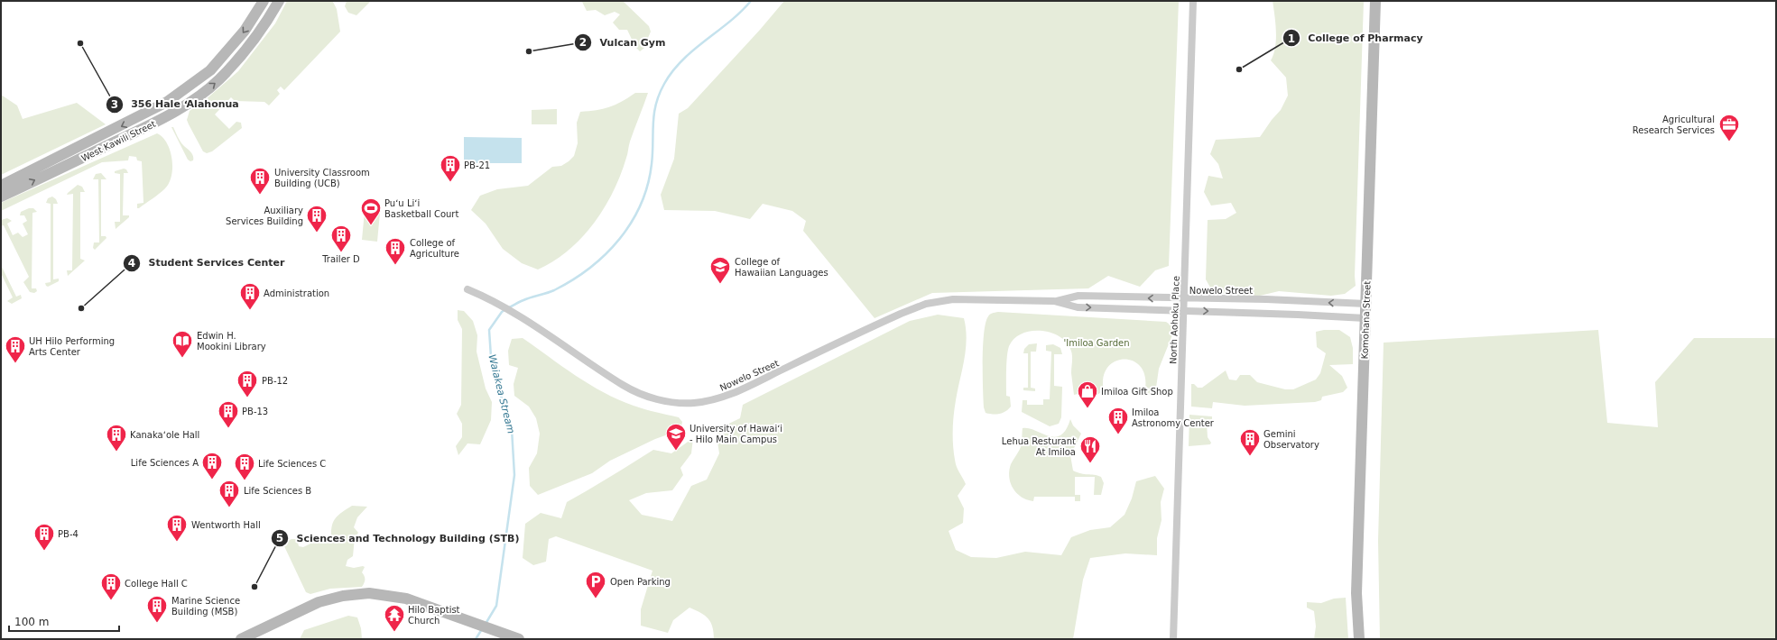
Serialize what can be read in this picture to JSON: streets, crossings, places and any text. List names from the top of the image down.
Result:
{
  "streets": {
    "street": [
      "West Kawili Street",
      "Nowelo Street",
      "North Aohoku Place",
      "Komohana Street"
    ]
  },
  "crossings": [
    ["Nowelo Street", "North Aohoku Place"],
    ["Nowelo Street", "Komohana Street"]
  ],
  "water": ["Waiakea Stream"],
  "parks": ["'Imiloa Garden"],
  "places": {
    "other": [
      "356 Hale ʻAlahonua",
      "Vulcan Gym",
      "College of Pharmacy",
      "Student Services Center",
      "Sciences and Technology Building (STB)"
    ],
    "office": ["Agricultural Research Services"],
    "building": [
      "PB-21",
      "University Classroom Building (UCB)",
      "Auxiliary Services Building",
      "Trailer D",
      "College of Agriculture",
      "Administration",
      "UH Hilo Performing Arts Center",
      "PB-12",
      "PB-13",
      "Imiloa Astronomy Center",
      "Kanakaʻole Hall",
      "Gemini Observatory",
      "Life Sciences A",
      "Life Sciences C",
      "Life Sciences B",
      "Wentworth Hall",
      "PB-4",
      "College Hall C",
      "Marine Science Building (MSB)"
    ],
    "sports": ["Puʻu Liʻi Basketball Court"],
    "school or university": ["College of Hawaiian Languages", "University of Hawaiʻi - Hilo Main Campus"],
    "library": ["Edwin H. Mookini Library"],
    "shop": ["Imiloa Gift Shop"],
    "restaurant": ["Lehua Resturant At Imiloa"],
    "parking": ["Open Parking"],
    "temple": ["Hilo Baptist Church"]
  },
  "scale_bar": "100 m"
}
